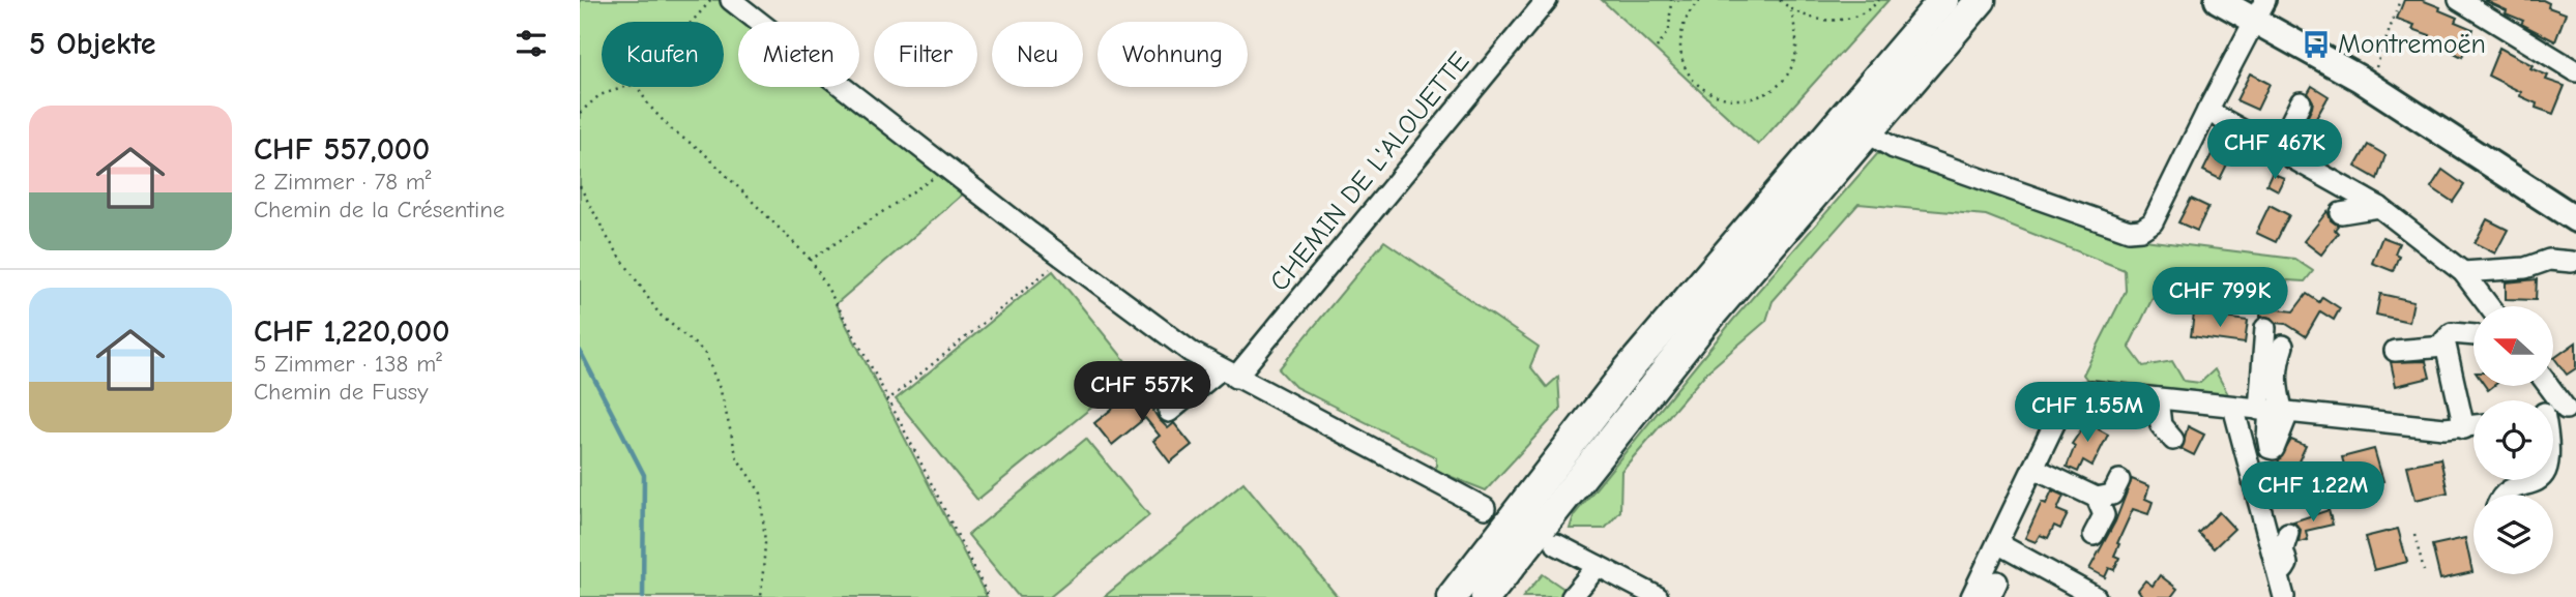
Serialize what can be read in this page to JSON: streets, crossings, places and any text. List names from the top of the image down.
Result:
{
  "streets": {
    "street": ["CHEMIN DE L'ALOUETTE"]
  },
  "places": {
    "bus stop": ["Montremoën"]
  },
  "north": "left",
  "page": {
    "heading": "5 Objekte",
    "chip": [
      "Kaufen",
      "Mieten",
      "Filter",
      "Neu",
      "Wohnung"
    ],
    "list": [
      {
        "name": "CHF 557,000",
        "note": "2 Zimmer · 78 m² · Chemin de la Crésentine"
      },
      {
        "name": "CHF 1,220,000",
        "note": "5 Zimmer · 138 m² · Chemin de Fussy"
      }
    ],
    "price": [
      "CHF 467K",
      "CHF 799K",
      "CHF 557K",
      "CHF 1.55M",
      "CHF 1.22M"
    ]
  }
}
